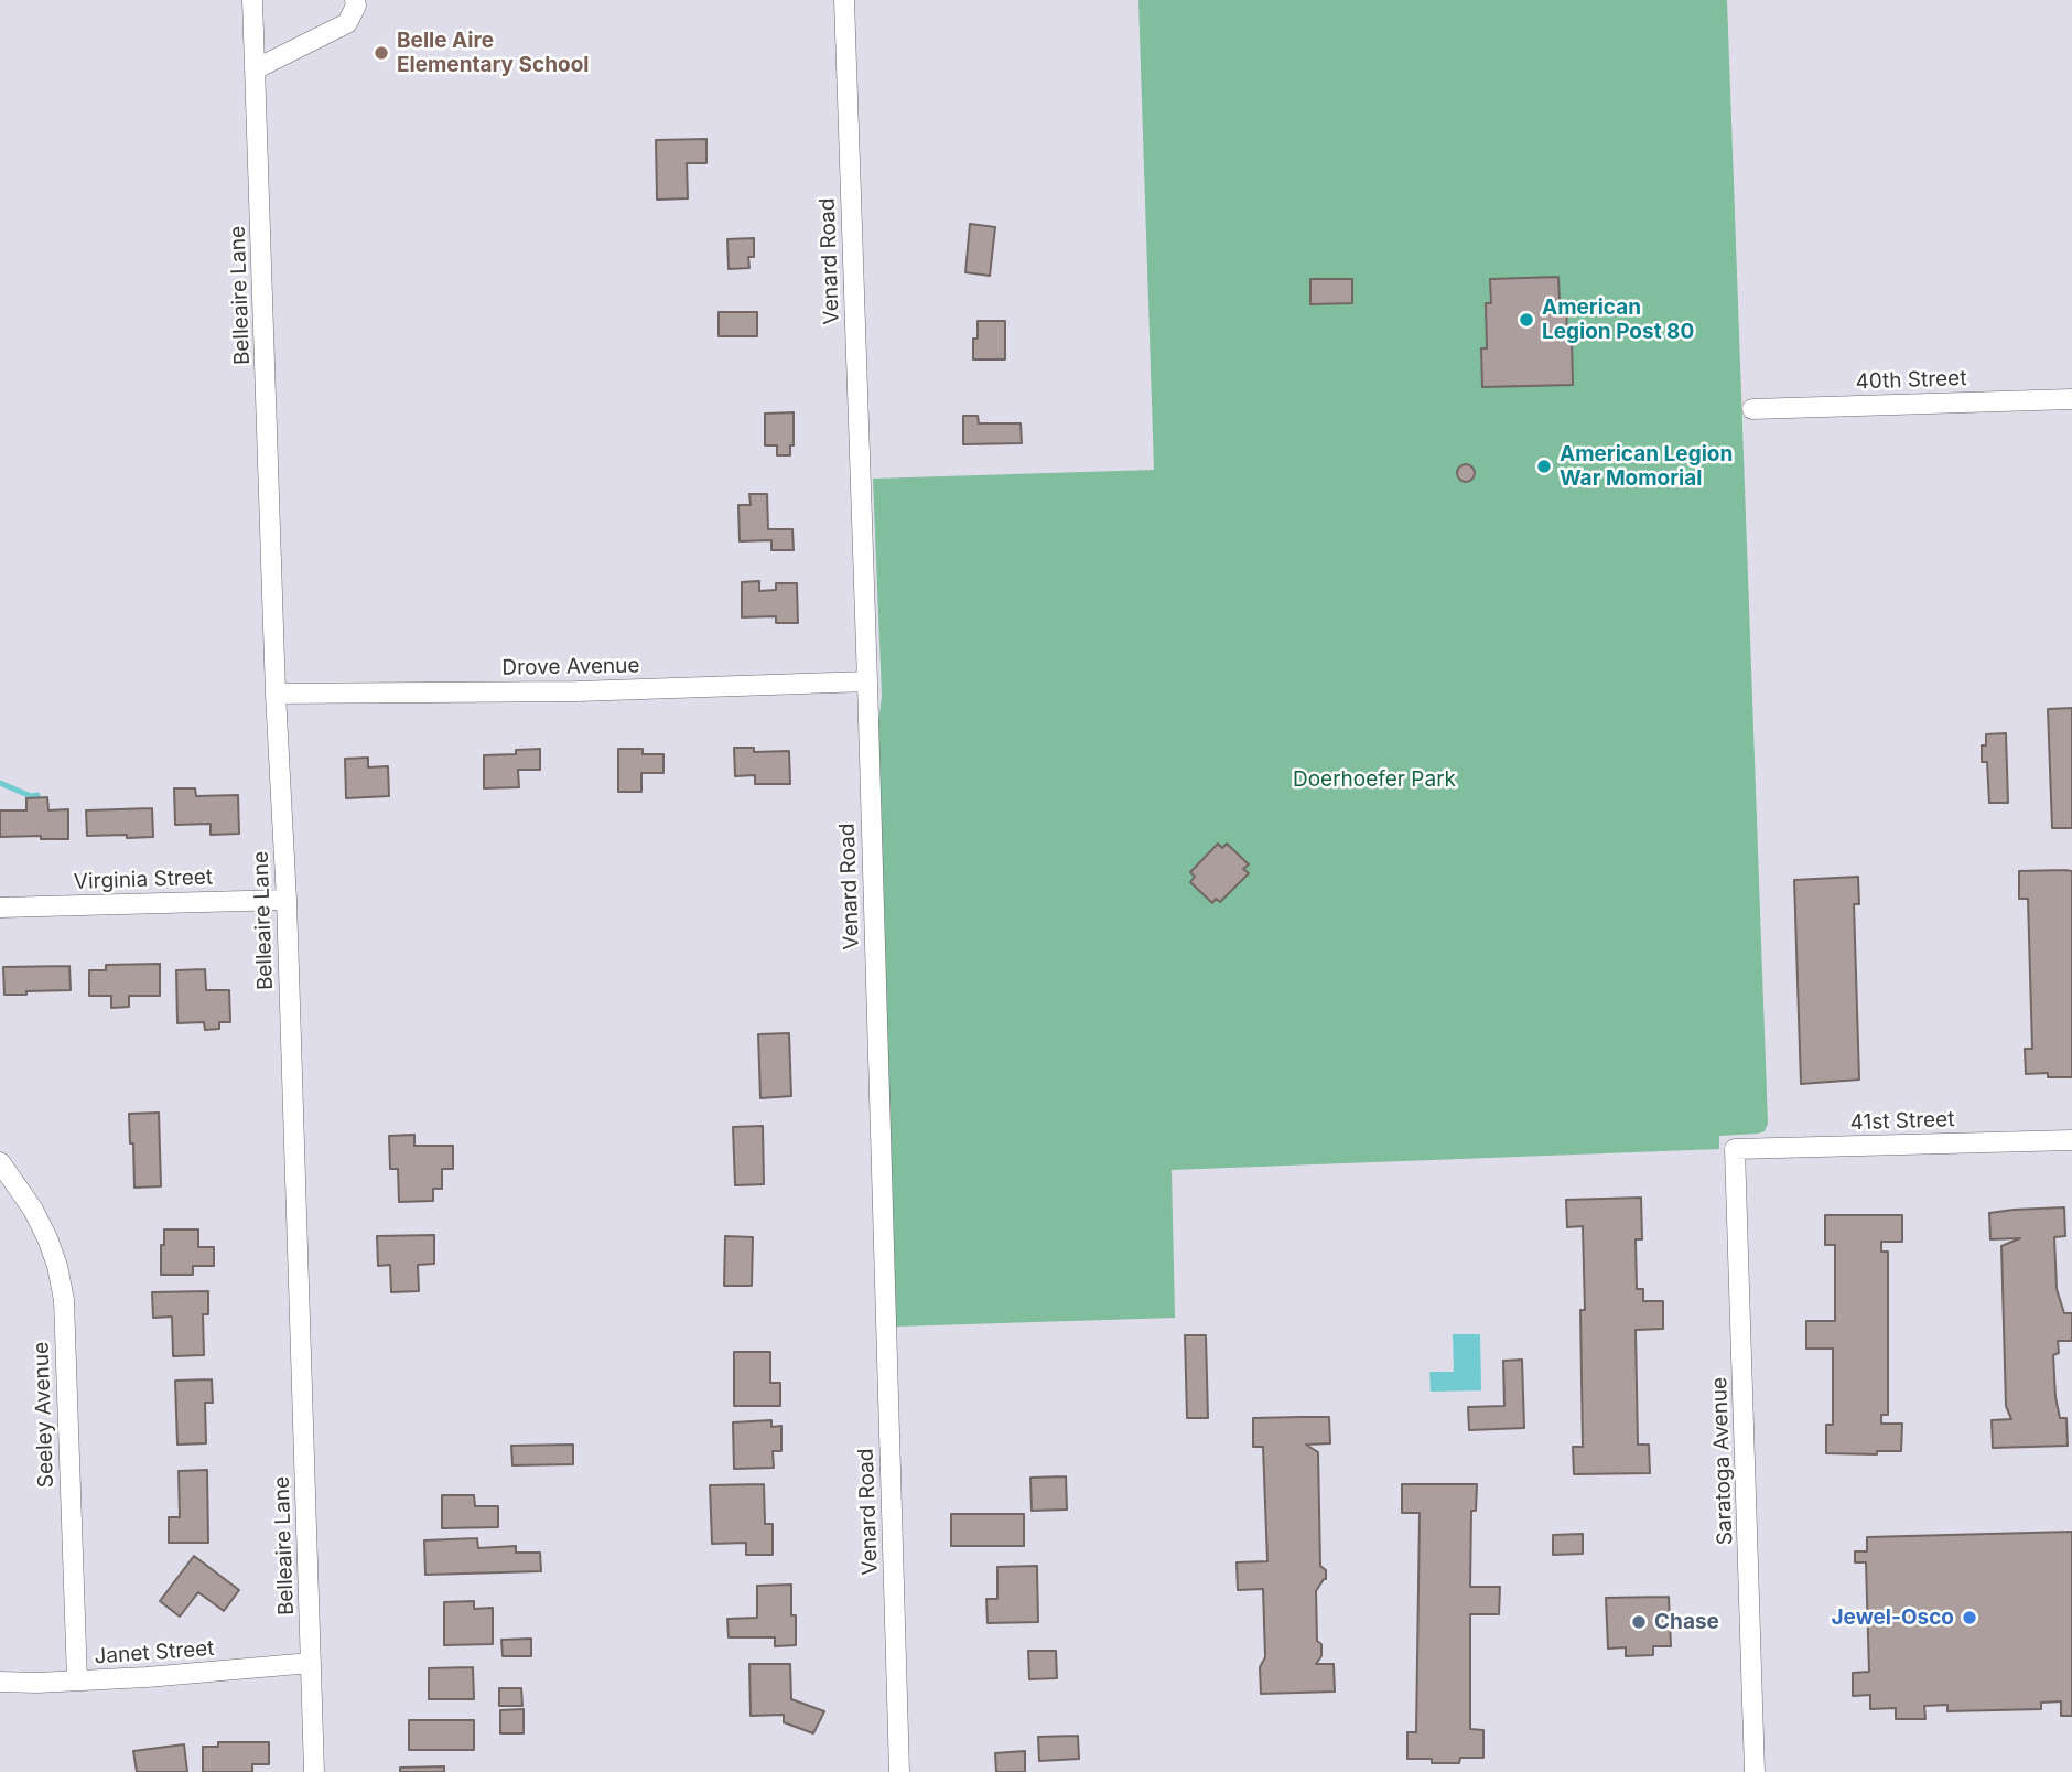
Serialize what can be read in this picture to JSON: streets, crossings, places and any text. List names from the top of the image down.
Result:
{
  "streets": {
    "street": [
      "Venard Road",
      "Belleaire Lane",
      "40th Street",
      "Drove Avenue",
      "Virginia Street",
      "41st Street",
      "Seeley Avenue",
      "Saratoga Avenue",
      "Janet Street"
    ]
  },
  "crossings": [
    ["Venard Road", "Drove Avenue"],
    ["Belleaire Lane", "Drove Avenue"],
    ["Belleaire Lane", "Virginia Street"],
    ["Belleaire Lane", "Janet Street"],
    ["41st Street", "Saratoga Avenue"],
    ["Seeley Avenue", "Janet Street"]
  ],
  "parks": ["Doerhoefer Park"],
  "places": [
    "Belle Aire Elementary School",
    "American Legion Post 80",
    "American Legion War Momorial",
    "Jewel-Osco",
    "Chase"
  ]
}
